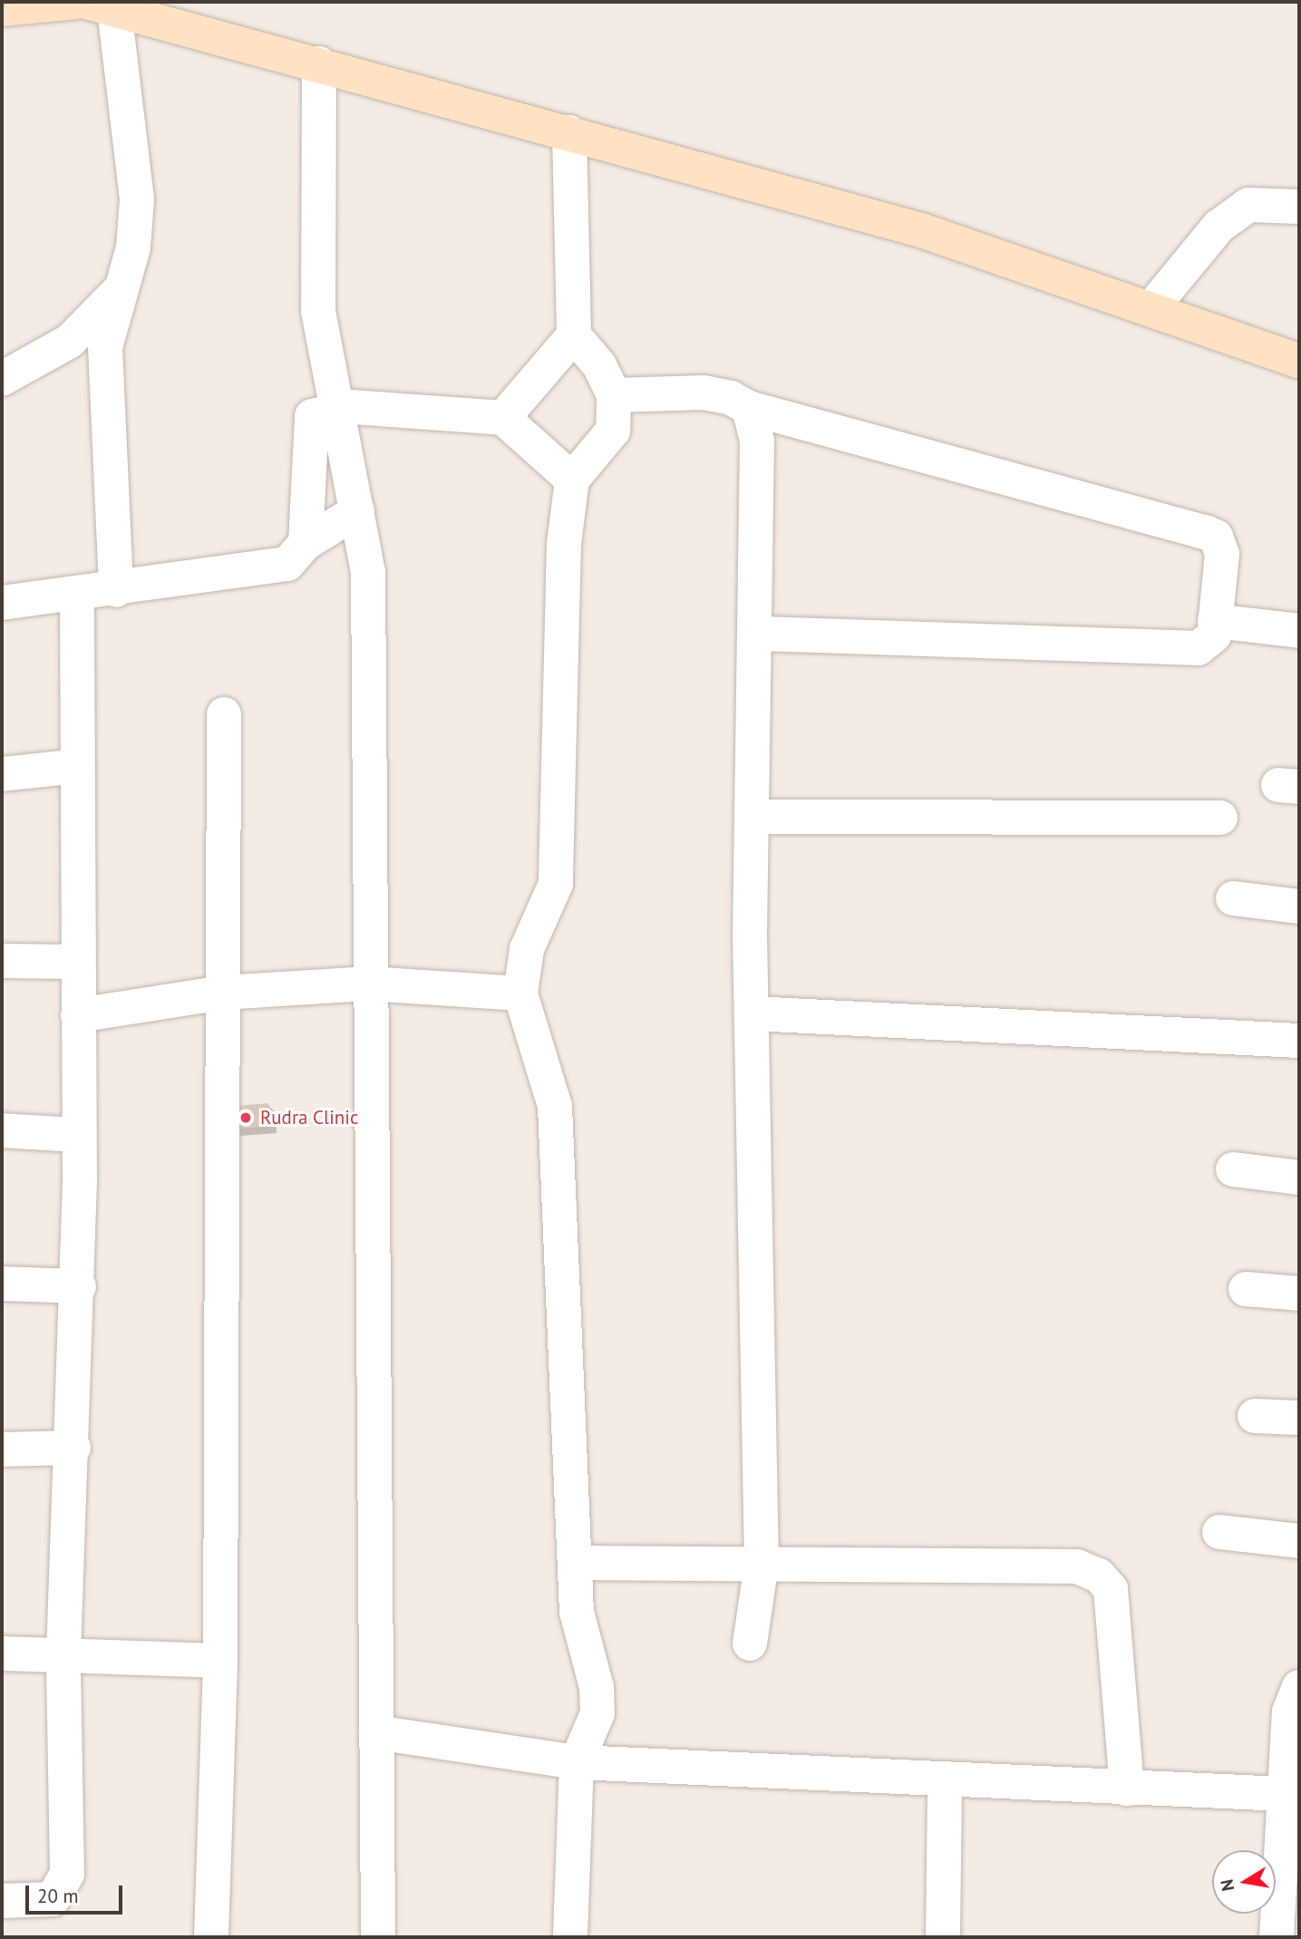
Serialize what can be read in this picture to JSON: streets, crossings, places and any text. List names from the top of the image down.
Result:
{
  "places": ["Rudra Clinic"],
  "scale_bar": "20 m",
  "north": "left"
}
